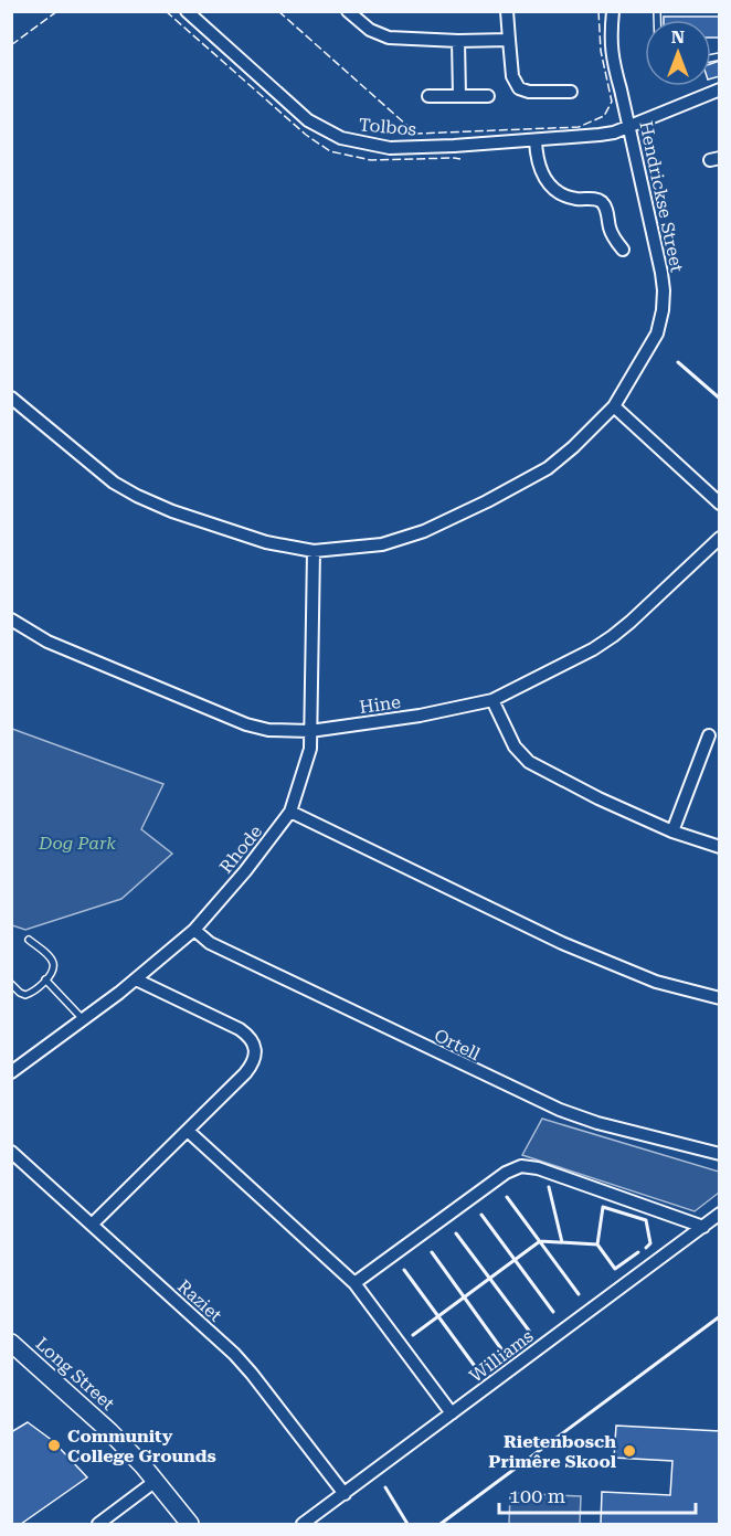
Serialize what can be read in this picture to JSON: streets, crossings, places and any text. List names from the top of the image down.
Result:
{
  "streets": {
    "street": [
      "Tolbos",
      "Hendrickse Street",
      "Hine",
      "Rhode",
      "Ortell",
      "Raziet",
      "Williams",
      "Long Street"
    ]
  },
  "crossings": [
    ["Tolbos", "Hendrickse Street"],
    ["Hendrickse Street", "Rhode"],
    ["Hine", "Rhode"],
    ["Rhode", "Ortell"],
    ["Raziet", "Williams"]
  ],
  "parks": ["Dog Park"],
  "places": ["Community College Grounds", "Rietenbosch Primêre Skool"],
  "scale_bar": "100 m",
  "north": "top"
}
